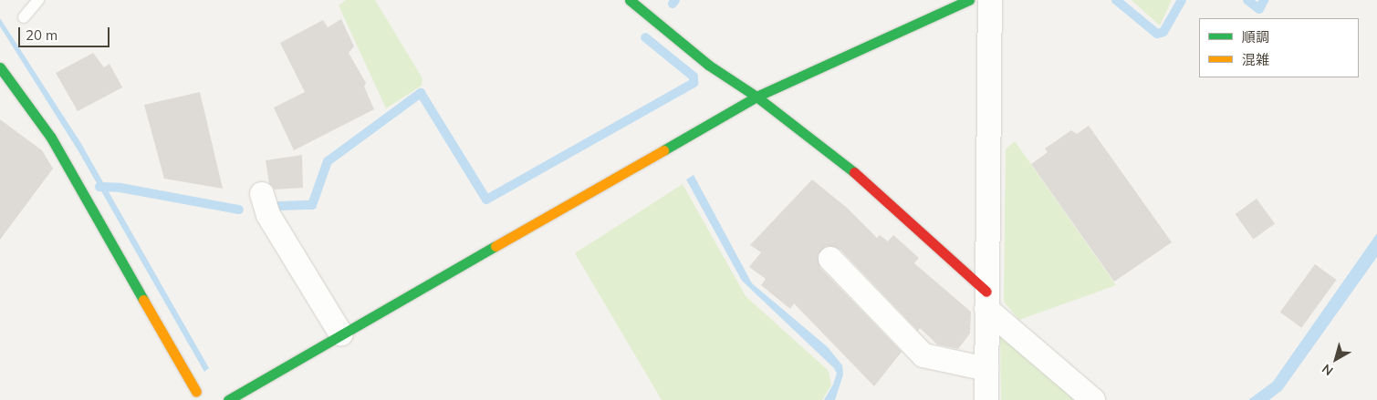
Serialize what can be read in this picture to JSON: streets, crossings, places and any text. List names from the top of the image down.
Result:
{
  "legend": ["順調", "混雑"],
  "scale_bar": "20 m",
  "north": "bottom left"
}
